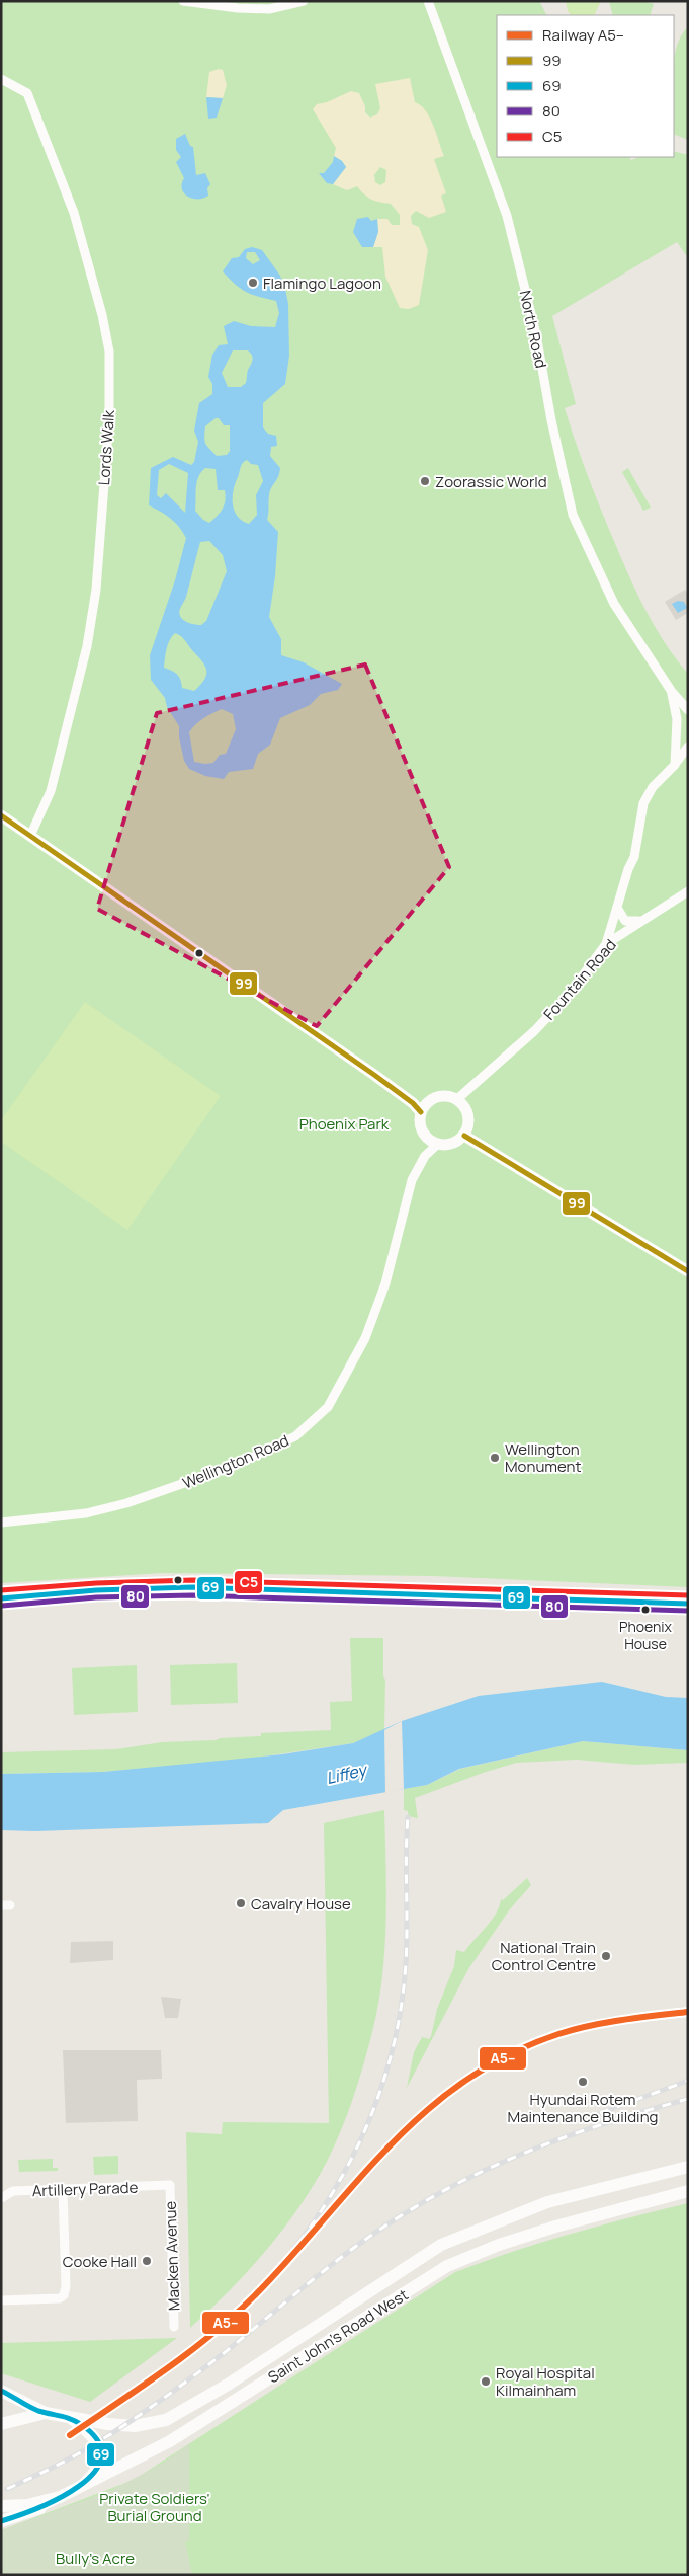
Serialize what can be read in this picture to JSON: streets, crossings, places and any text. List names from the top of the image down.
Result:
{
  "streets": {
    "main road": ["Saint John's Road West"],
    "street": [
      "North Road",
      "Lords Walk",
      "Fountain Road",
      "Wellington Road",
      "Artillery Parade",
      "Macken Avenue"
    ]
  },
  "crossings": [
    ["Fountain Road", "Wellington Road"],
    ["Artillery Parade", "Macken Avenue"]
  ],
  "water": ["Liffey"],
  "parks": ["Phoenix Park", "Private Soldiers' Burial Ground", "Bully's Acre"],
  "places": [
    "Flamingo Lagoon",
    "Zoorassic World",
    "Wellington Monument",
    "Phoenix House",
    "Cavalry House",
    "National Train Control Centre",
    "Hyundai Rotem Maintenance Building",
    "Cooke Hall",
    "Royal Hospital Kilmainham"
  ],
  "lines": [
    "transit line 99",
    "transit line C5",
    "transit line 69",
    "transit line 80",
    "rail line A5--"
  ],
  "legend": [
    "Railway A5--",
    "99",
    "69",
    "80",
    "C5"
  ]
}
